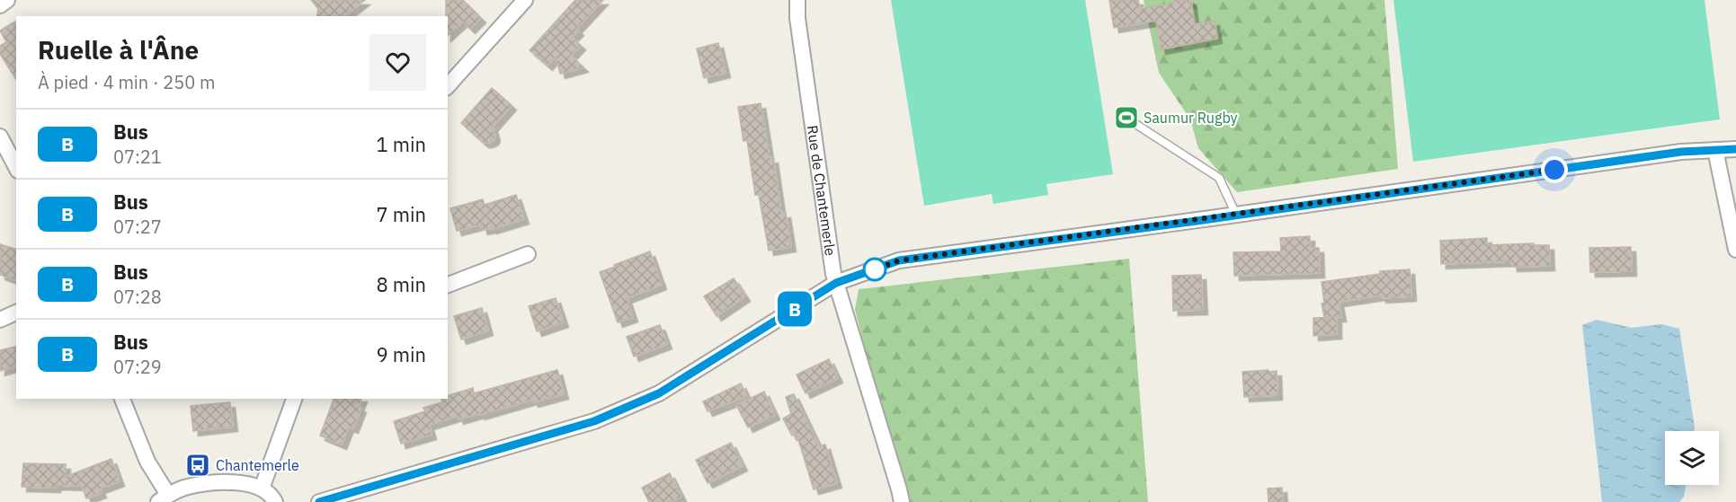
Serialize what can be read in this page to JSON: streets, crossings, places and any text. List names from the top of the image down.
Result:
{
  "streets": {
    "street": ["Rue de Chantemerle"]
  },
  "places": {
    "sports": ["Saumur Rugby"],
    "bus stop": ["Chantemerle"]
  },
  "lines": ["bus line B"],
  "page": {
    "on_map": "B",
    "heading": ["Ruelle à l'Âne", "À pied · 4 min · 250 m"],
    "list": [
      {
        "mark": "B",
        "name": "Bus",
        "note": "07:21",
        "value": "1 min"
      },
      {
        "mark": "B",
        "name": "Bus",
        "note": "07:27",
        "value": "7 min"
      },
      {
        "mark": "B",
        "name": "Bus",
        "note": "07:28",
        "value": "8 min"
      },
      {
        "mark": "B",
        "name": "Bus",
        "note": "07:29",
        "value": "9 min"
      }
    ]
  }
}
